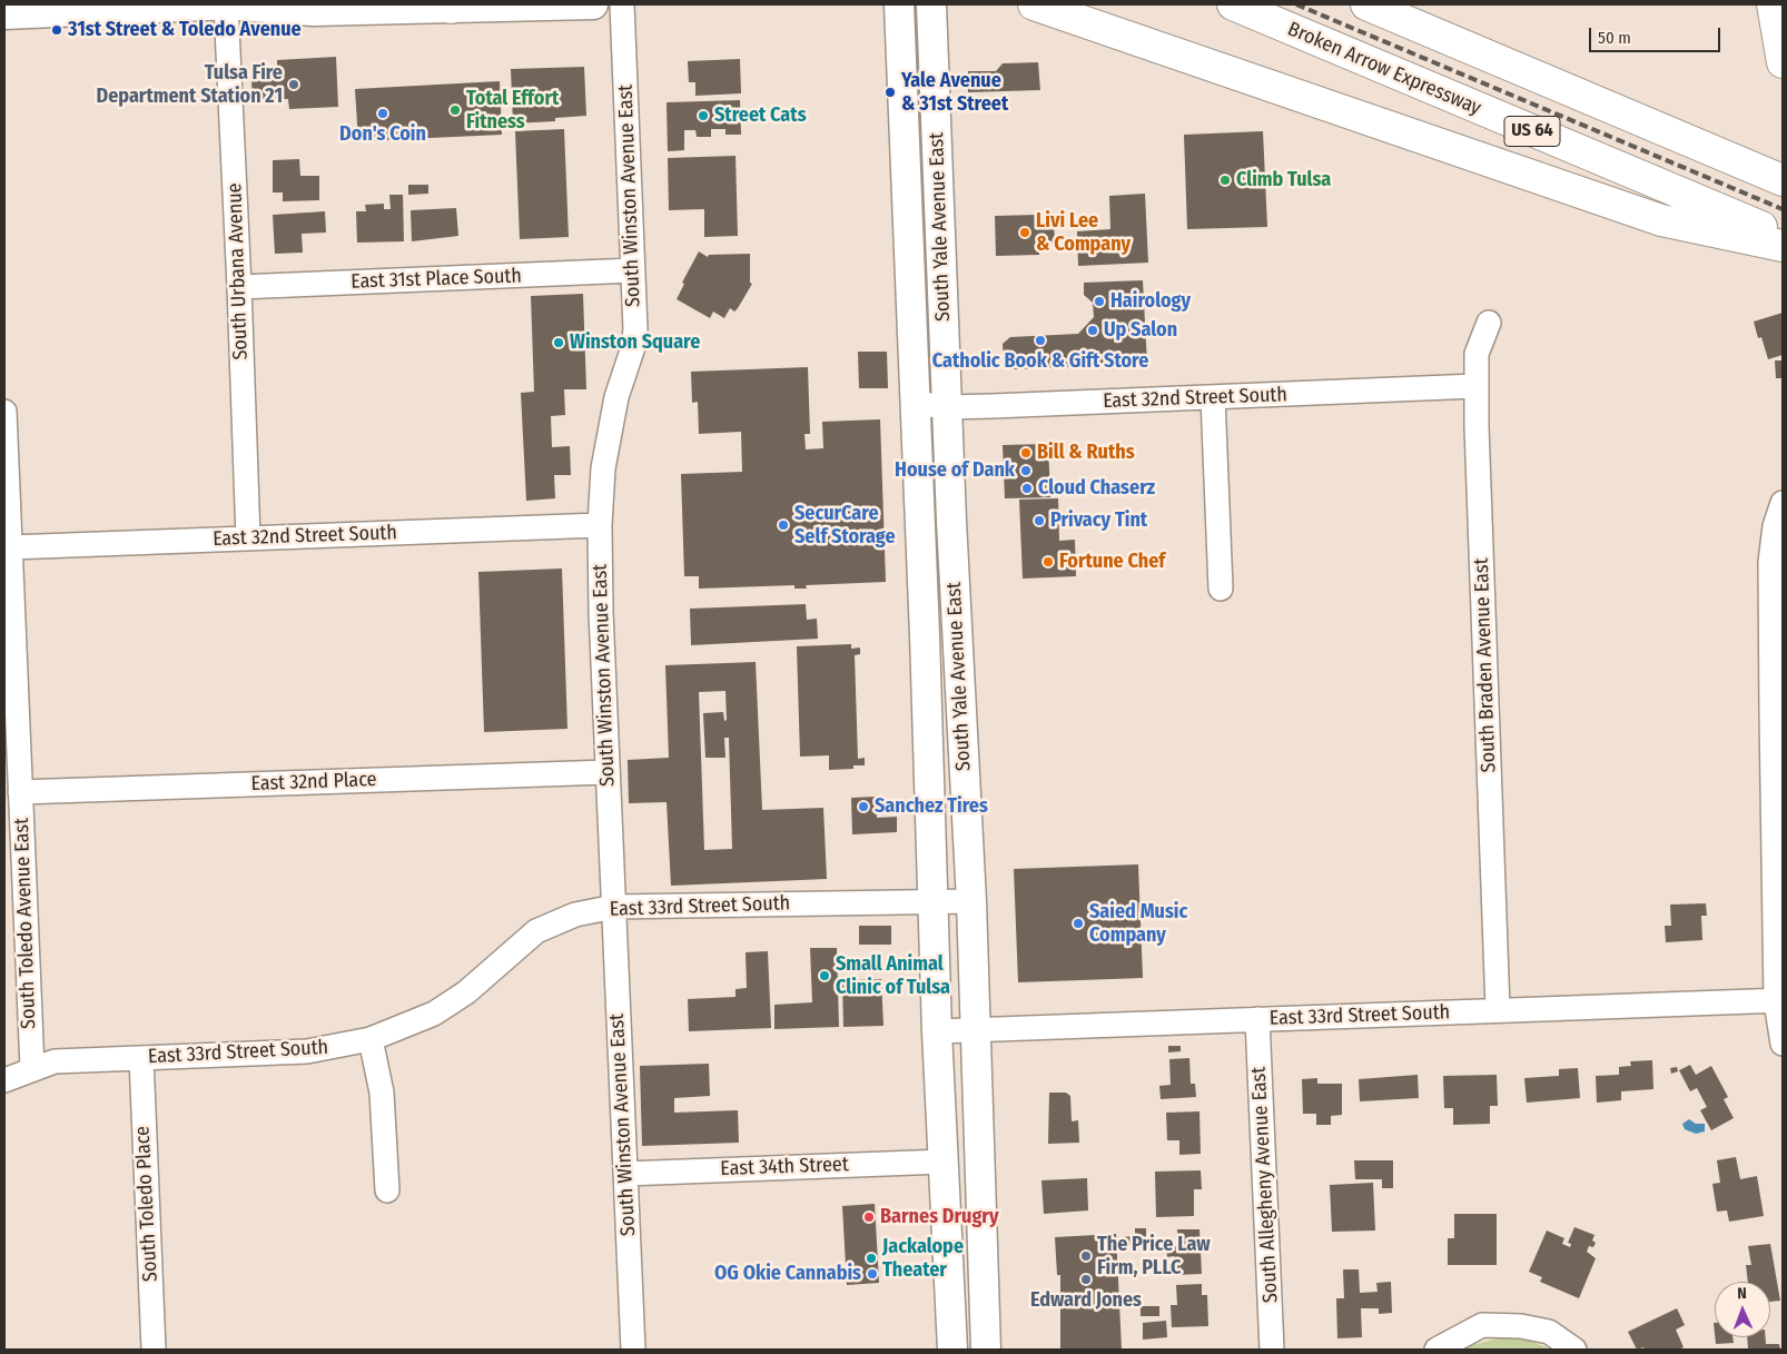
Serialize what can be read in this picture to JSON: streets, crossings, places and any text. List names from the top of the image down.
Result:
{
  "streets": {
    "highway": ["Broken Arrow Expressway", "US 64"],
    "main road": ["South Yale Avenue East"],
    "street": [
      "South Winston Avenue East",
      "South Urbana Avenue",
      "East 31st Place South",
      "East 32nd Street South",
      "South Braden Avenue East",
      "East 32nd Place",
      "East 33rd Street South",
      "South Toledo Avenue East",
      "East 34th Street",
      "South Allegheny Avenue East",
      "South Toledo Place"
    ]
  },
  "crossings": [
    ["South Winston Avenue East", "East 31st Place South"],
    ["South Winston Avenue East", "East 32nd Street South"],
    ["South Winston Avenue East", "East 32nd Place"],
    ["South Winston Avenue East", "East 33rd Street South"],
    ["South Winston Avenue East", "East 34th Street"],
    ["South Yale Avenue East", "East 32nd Street South"],
    ["South Yale Avenue East", "East 33rd Street South"],
    ["South Yale Avenue East", "East 34th Street"],
    ["South Urbana Avenue", "East 31st Place South"],
    ["South Urbana Avenue", "East 32nd Street South"],
    ["East 32nd Street South", "South Braden Avenue East"],
    ["East 32nd Street South", "South Toledo Avenue East"],
    ["South Braden Avenue East", "East 33rd Street South"],
    ["East 32nd Place", "South Toledo Avenue East"],
    ["East 33rd Street South", "South Toledo Avenue East"],
    ["East 33rd Street South", "South Allegheny Avenue East"],
    ["East 33rd Street South", "South Toledo Place"]
  ],
  "places": [
    "31st Street & Toledo Avenue",
    "Tulsa Fire Department Station 21",
    "Yale Avenue & 31st Street",
    "Total Effort Fitness",
    "Don's Coin",
    "Street Cats",
    "Climb Tulsa",
    "Livi Lee & Company",
    "Hairology",
    "Up Salon",
    "Catholic Book & Gift Store",
    "Winston Square",
    "Bill & Ruths",
    "House of Dank",
    "Cloud Chaserz",
    "Privacy Tint",
    "SecurCare Self Storage",
    "Fortune Chef",
    "Sanchez Tires",
    "Saied Music Company",
    "Small Animal Clinic of Tulsa",
    "Barnes Drugry",
    "The Price Law Firm, PLLC",
    "Jackalope Theater",
    "OG Okie Cannabis",
    "Edward Jones"
  ],
  "scale_bar": "50 m",
  "north": "top"
}
